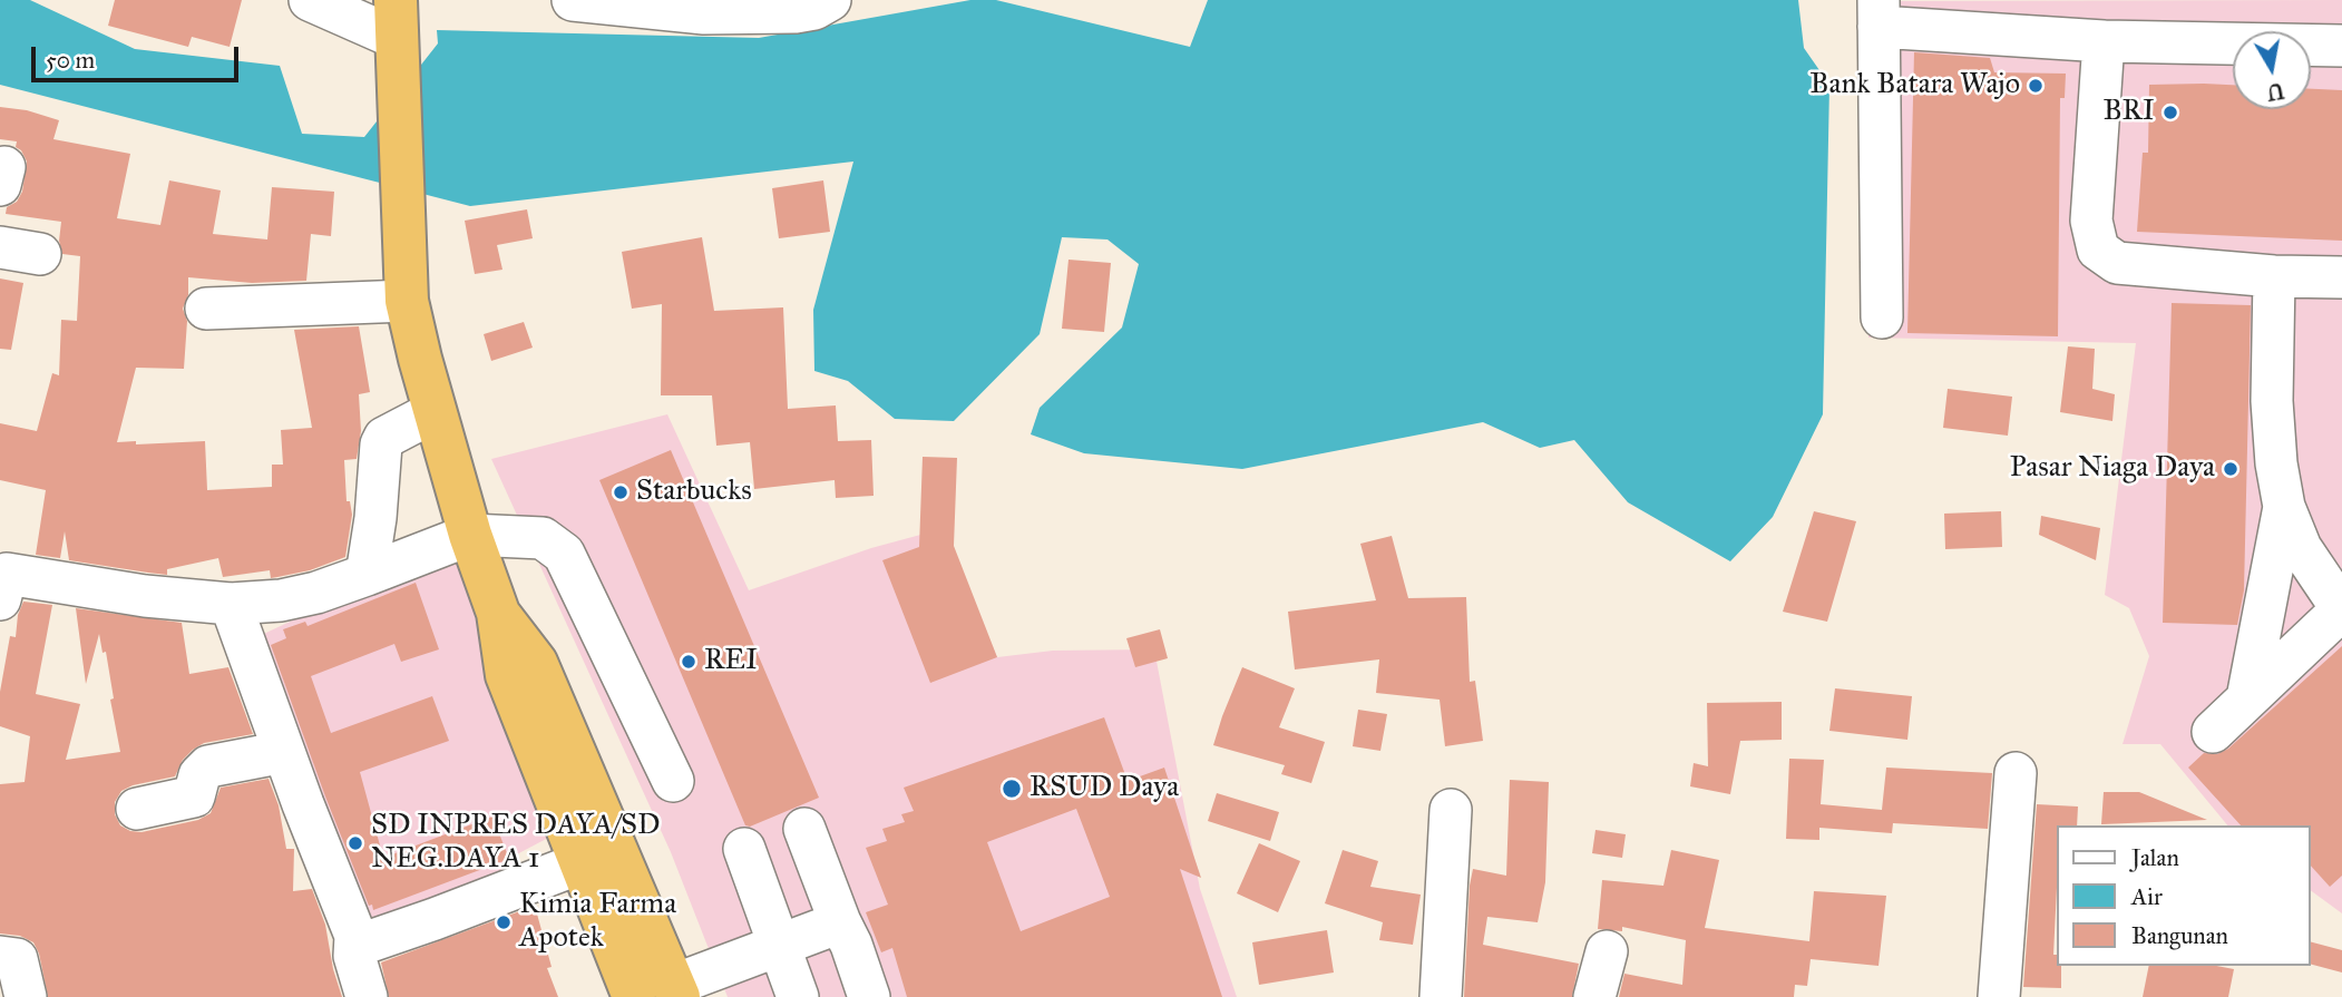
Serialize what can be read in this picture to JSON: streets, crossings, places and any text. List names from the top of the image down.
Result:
{
  "places": [
    "Bank Batara Wajo",
    "BRI",
    "Pasar Niaga Daya",
    "Starbucks",
    "REI",
    "RSUD Daya",
    "SD INPRES DAYA/SD NEG.DAYA 1",
    "Kimia Farma Apotek"
  ],
  "legend": ["Jalan", "Air", "Bangunan"],
  "scale_bar": "50 m",
  "north": "bottom"
}
